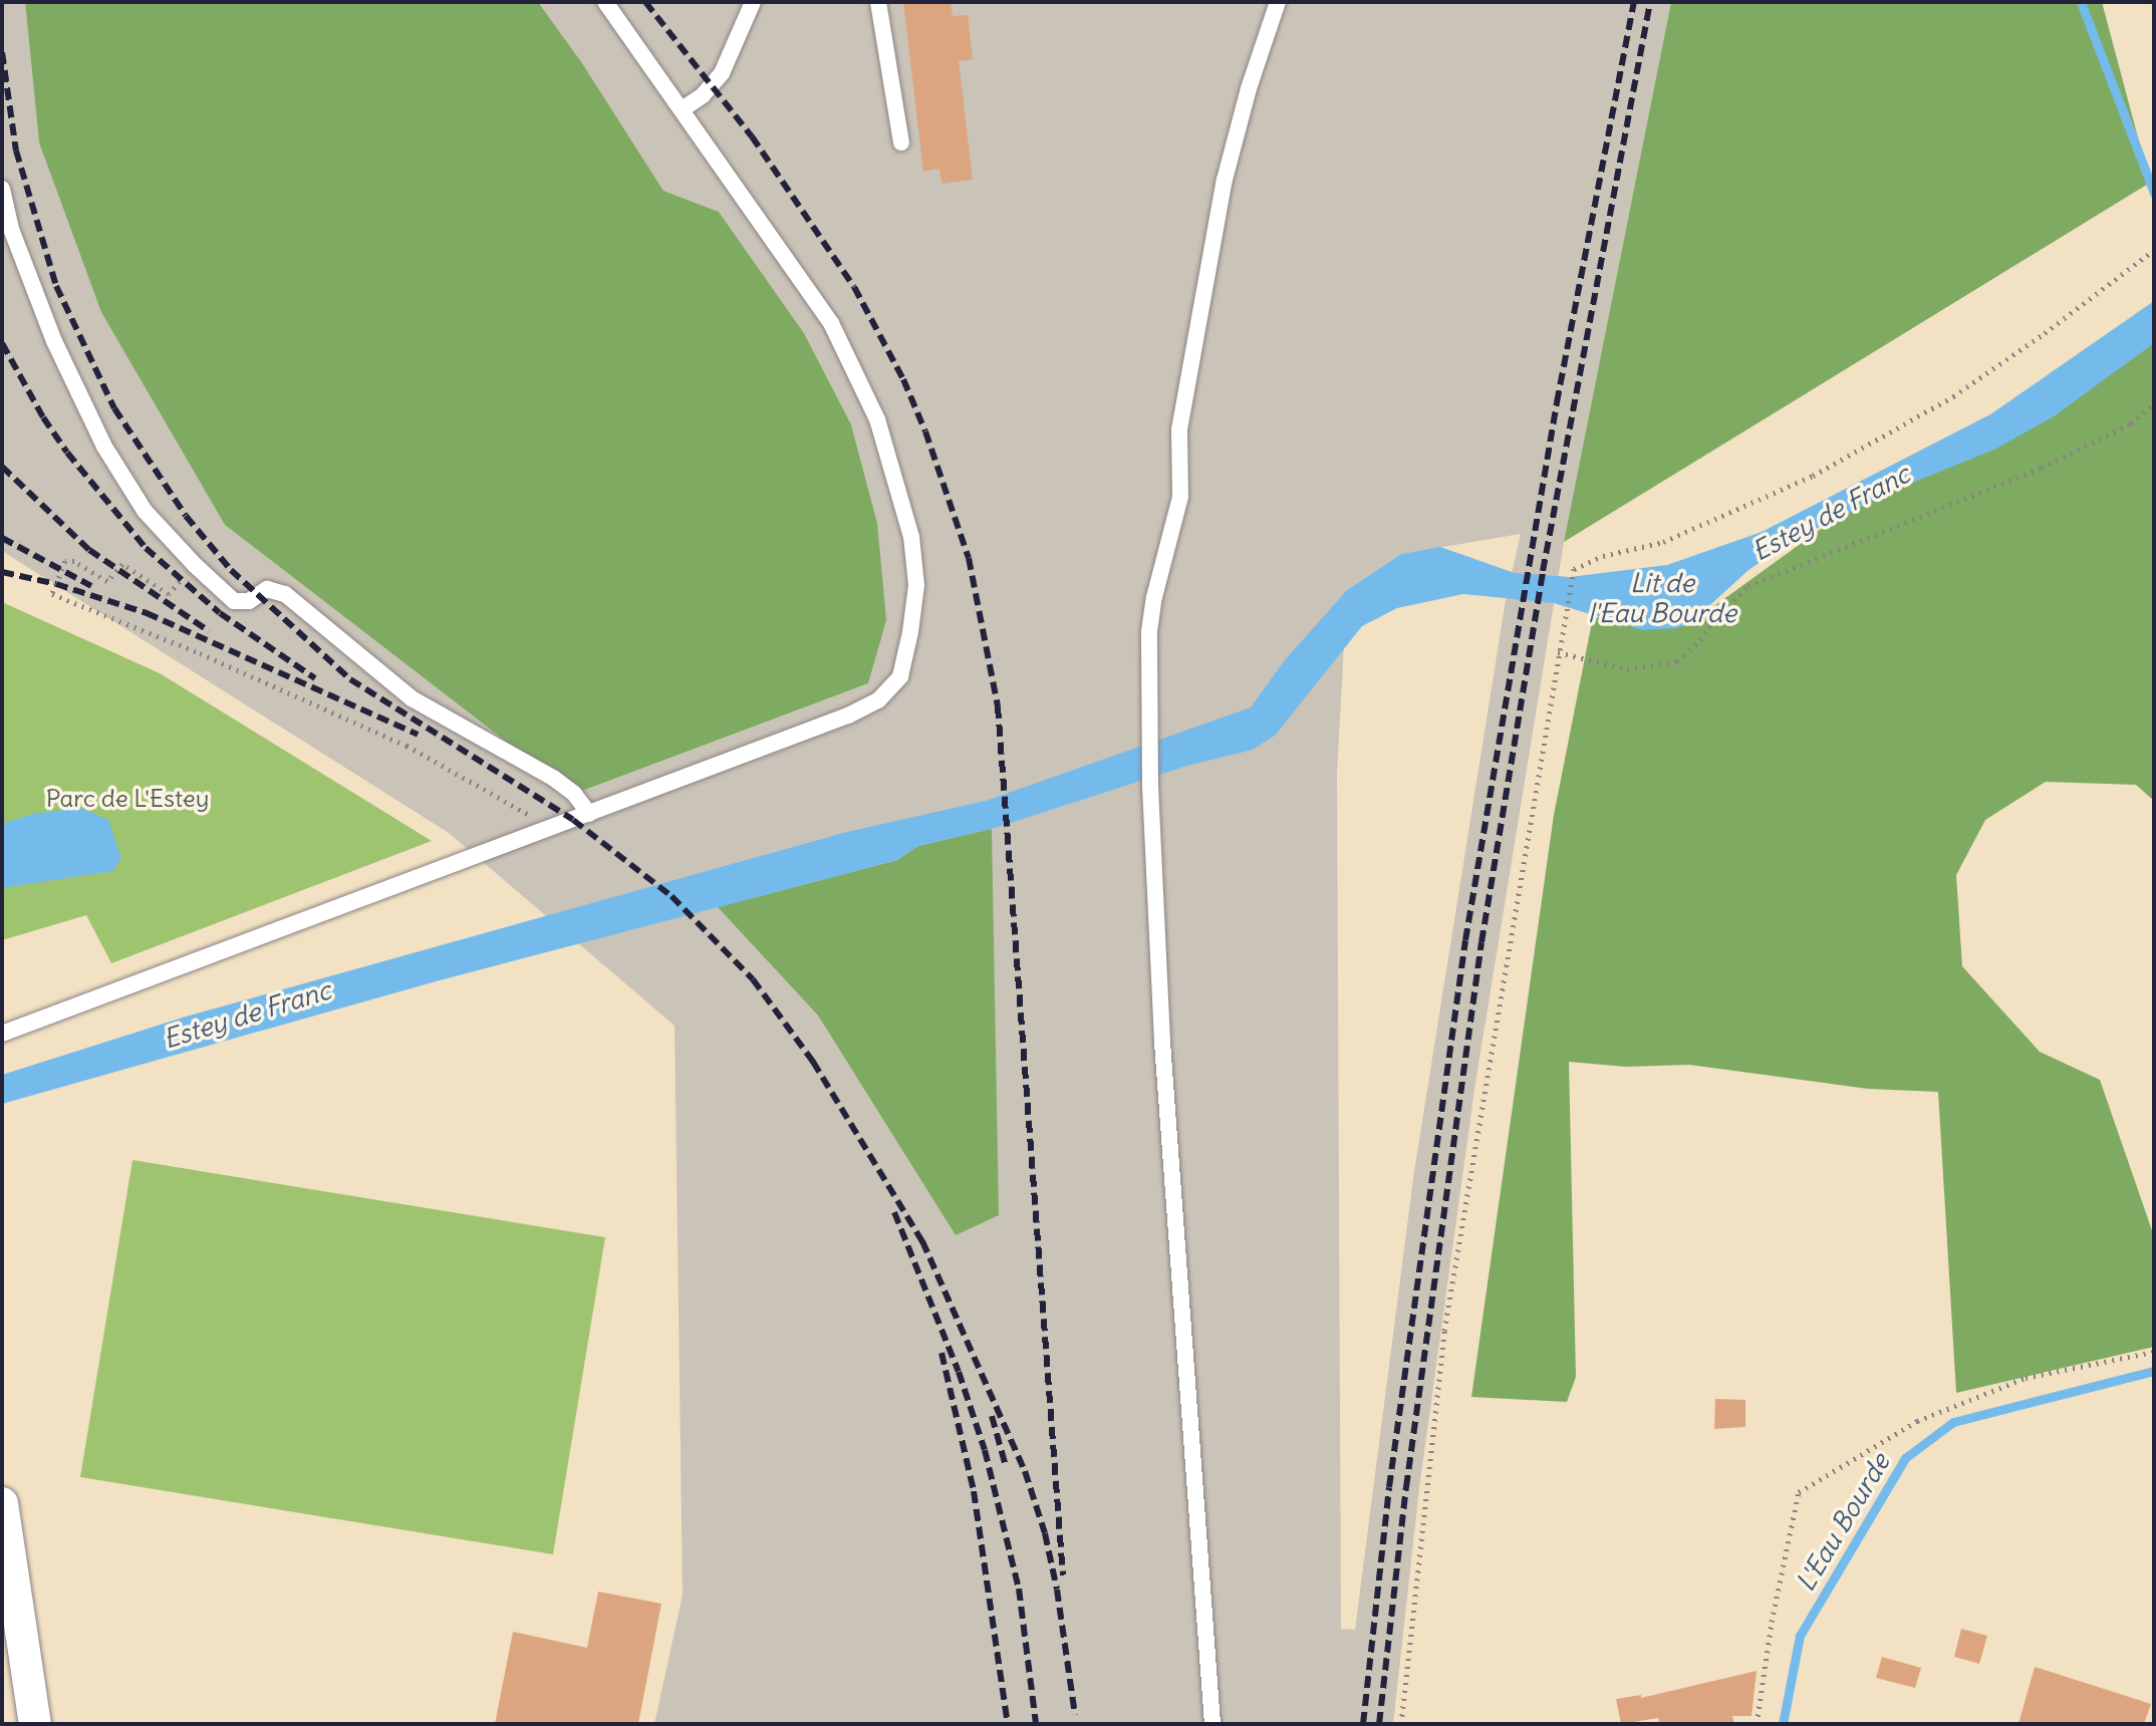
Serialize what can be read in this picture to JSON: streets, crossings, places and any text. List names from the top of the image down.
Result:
{
  "water": ["Estey de Franc", "Lit de l'Eau Bourde", "L'Eau Bourde"],
  "parks": ["Parc de L'Estey"]
}
